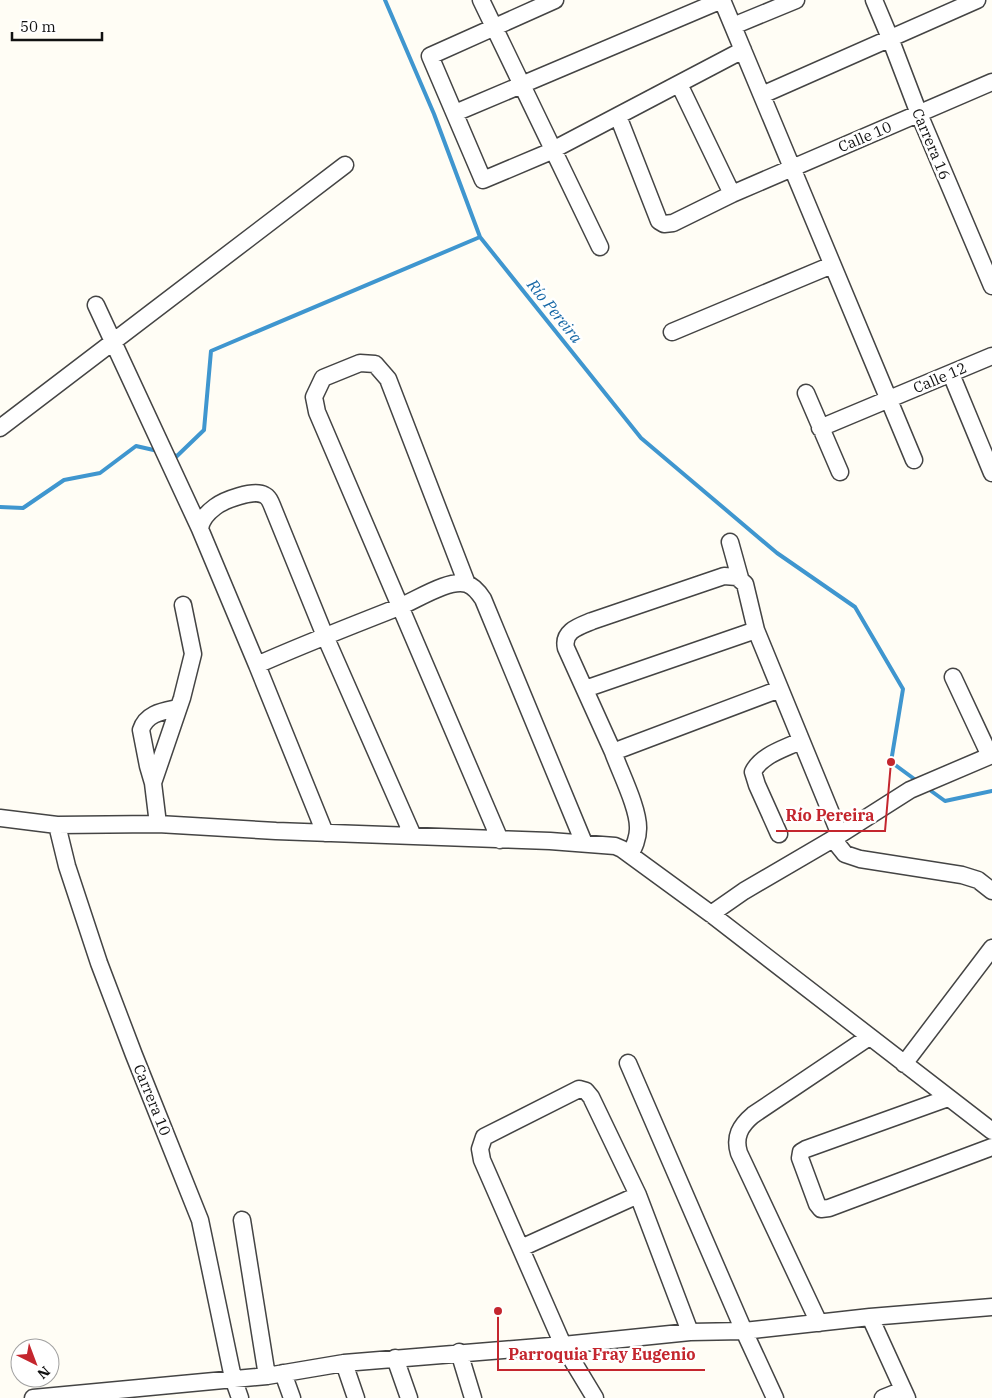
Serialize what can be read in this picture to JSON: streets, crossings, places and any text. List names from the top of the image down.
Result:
{
  "streets": {
    "street": [
      "Calle 10",
      "Carrera 16",
      "Calle 12",
      "Carrera 10"
    ]
  },
  "crossings": [
    ["Calle 10", "Carrera 16"]
  ],
  "water": ["Río Pereira"],
  "places": ["Río Pereira", "Parroquia Fray Eugenio"],
  "scale_bar": "50 m",
  "north": "bottom right"
}
